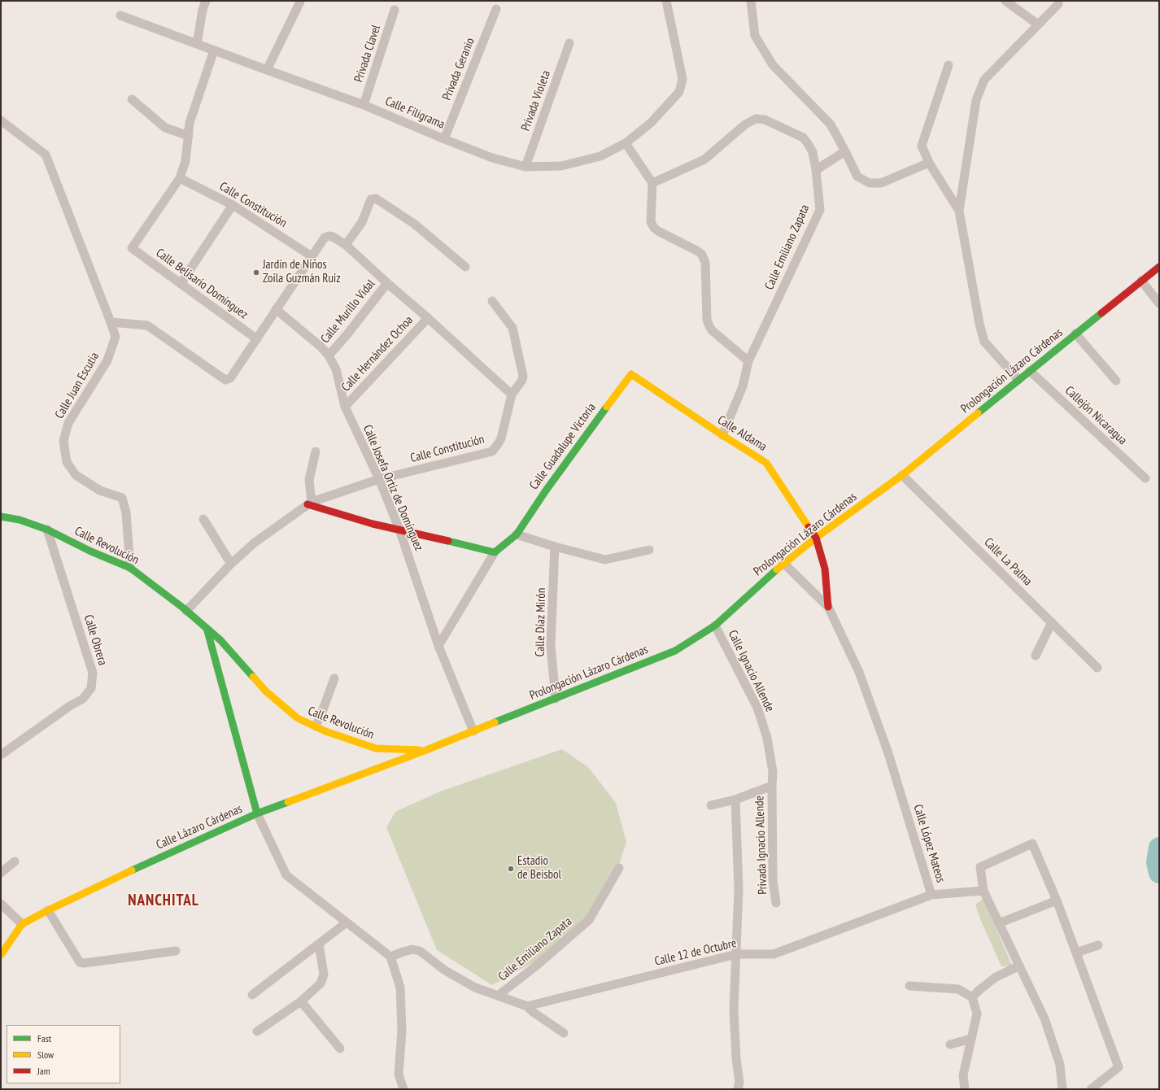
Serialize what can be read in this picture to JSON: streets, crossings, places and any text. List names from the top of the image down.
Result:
{
  "streets": {
    "main road": [
      "Prolongación Lázaro Cárdenas",
      "Calle Aldama",
      "Calle Guadalupe Victoria",
      "Calle Revolución",
      "Calle Lázaro Cárdenas",
      "Calle López Mateos"
    ],
    "street": [
      "Privada Clavel",
      "Privada Geranio",
      "Privada Violeta",
      "Calle Filigrama",
      "Calle Constitución",
      "Calle Emiliano Zapata",
      "Calle Belisario Domínguez",
      "Calle Murillo Vidal",
      "Calle Hernández Ochoa",
      "Calle Juan Escutia",
      "Callejón Nicaragua",
      "Calle Josefa Ortiz de Domínguez",
      "Calle La Palma",
      "Calle Díaz Mirón",
      "Calle Obrera",
      "Calle Ignacio Allende",
      "Privada Ignacio Allende",
      "Calle 12 de Octubre"
    ]
  },
  "crossings": [
    ["Privada Clavel", "Calle Filigrama"],
    ["Privada Geranio", "Calle Filigrama"],
    ["Privada Violeta", "Calle Filigrama"],
    ["Calle Constitución", "Calle Belisario Domínguez"],
    ["Calle Constitución", "Calle Josefa Ortiz de Domínguez"],
    ["Calle Constitución", "Calle Revolución"],
    ["Calle Emiliano Zapata", "Calle Aldama"],
    ["Calle Murillo Vidal", "Calle Josefa Ortiz de Domínguez"],
    ["Calle Hernández Ochoa", "Calle Josefa Ortiz de Domínguez"],
    ["Prolongación Lázaro Cárdenas", "Callejón Nicaragua"],
    ["Prolongación Lázaro Cárdenas", "Calle Aldama"],
    ["Prolongación Lázaro Cárdenas", "Calle Josefa Ortiz de Domínguez"],
    ["Prolongación Lázaro Cárdenas", "Calle Revolución"],
    ["Prolongación Lázaro Cárdenas", "Calle La Palma"],
    ["Prolongación Lázaro Cárdenas", "Calle Díaz Mirón"],
    ["Prolongación Lázaro Cárdenas", "Calle Ignacio Allende"],
    ["Prolongación Lázaro Cárdenas", "Calle Lázaro Cárdenas"],
    ["Prolongación Lázaro Cárdenas", "Calle López Mateos"],
    ["Calle Juan Escutia", "Calle Revolución"],
    ["Calle Aldama", "Calle Guadalupe Victoria"],
    ["Calle Aldama", "Calle López Mateos"],
    ["Calle Revolución", "Calle Obrera"],
    ["Calle Revolución", "Calle Lázaro Cárdenas"],
    ["Calle Ignacio Allende", "Privada Ignacio Allende"],
    ["Calle López Mateos", "Calle 12 de Octubre"]
  ],
  "districts": ["NANCHITAL"],
  "places": ["Jardín de Niños Zoila Guzmán Ruiz", "Estadio de Beisbol"],
  "legend": ["Fast", "Slow", "Jam"]
}
